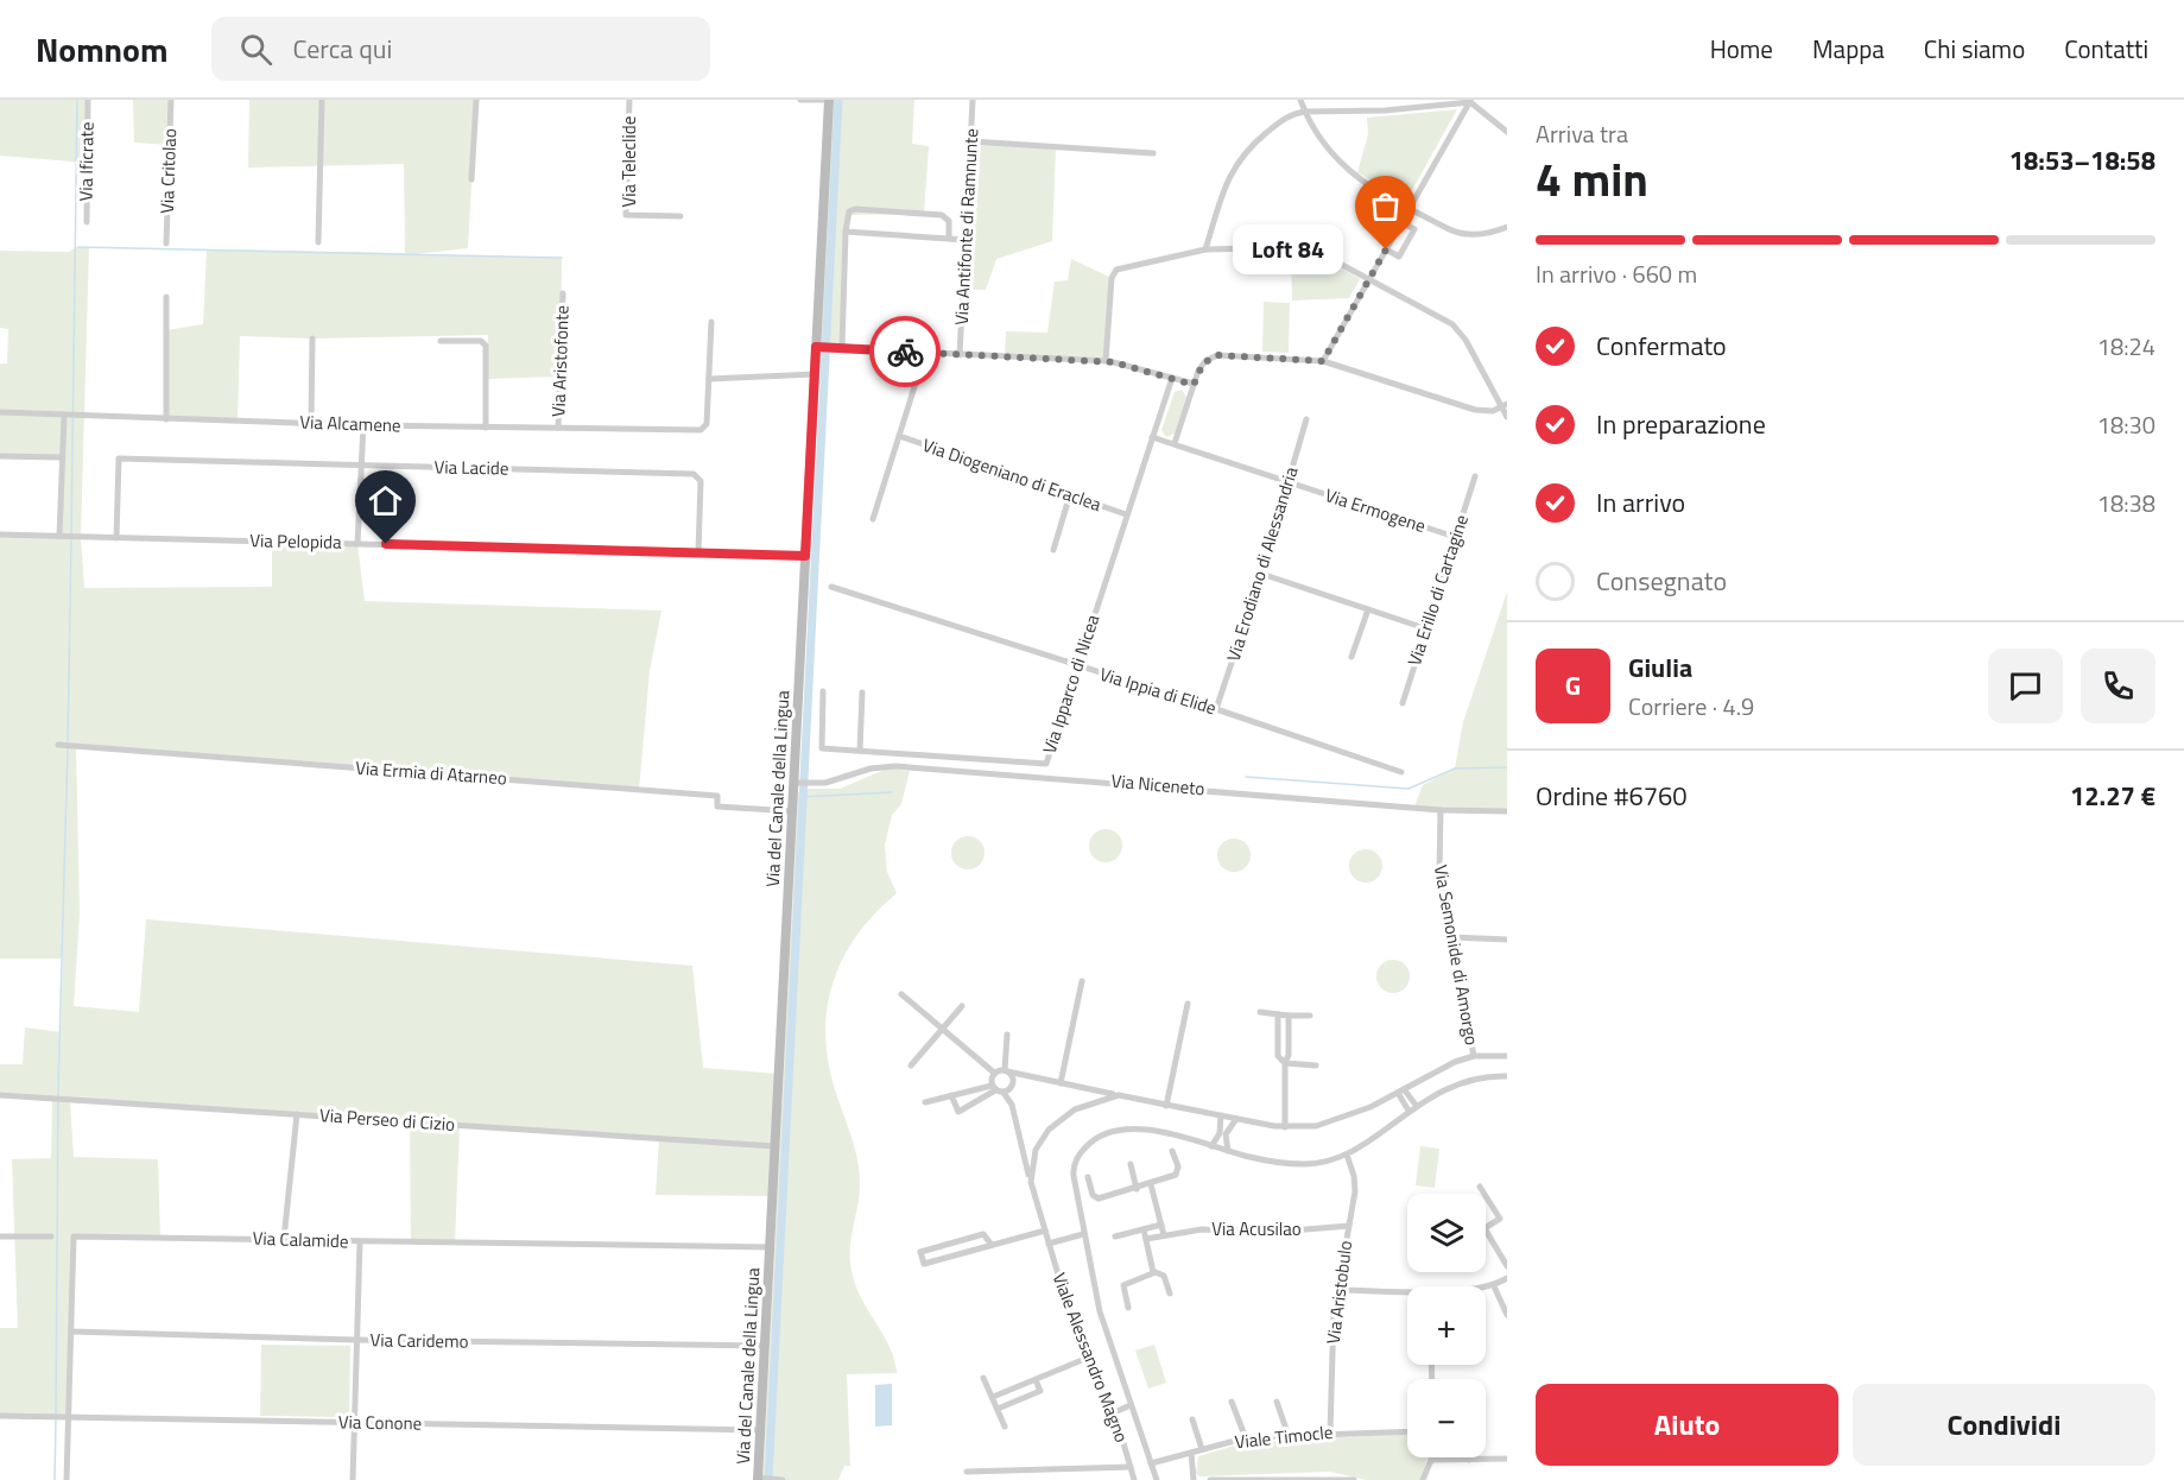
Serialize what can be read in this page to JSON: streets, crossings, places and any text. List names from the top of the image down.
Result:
{
  "streets": {
    "street": [
      "Via Ificrate",
      "Via Teleclide",
      "Via Critolao",
      "Via Antifonte di Ramnunte",
      "Via Aristofonte",
      "Via Alcamene",
      "Via Lacide",
      "Via Diogeniano di Eraclea",
      "Via Ermogene",
      "Via Pelopida",
      "Via Erodiano di Alessandria",
      "Via Erillo di Cartagine",
      "Via Ipparco di Nicea",
      "Via Ippia di Elide",
      "Via Ermia di Atarneo",
      "Via Niceneto",
      "Via del Canale della Lingua",
      "Via Semonide di Amorgo",
      "Via Perseo di Cizio",
      "Via Acusilao",
      "Via Calamide",
      "Via Aristobulo",
      "Via Caridemo",
      "Viale Alessandro Magno",
      "Via Conone",
      "Viale Timocle"
    ]
  },
  "crossings": [
    ["Via Aristofonte", "Via Alcamene"],
    ["Via Lacide", "Via Pelopida"],
    ["Via Diogeniano di Eraclea", "Via Ipparco di Nicea"],
    ["Via Ermogene", "Via Erodiano di Alessandria"],
    ["Via Ermogene", "Via Erillo di Cartagine"],
    ["Via Ermogene", "Via Ipparco di Nicea"],
    ["Via Pelopida", "Via del Canale della Lingua"],
    ["Via Erodiano di Alessandria", "Via Ippia di Elide"],
    ["Via Ipparco di Nicea", "Via Ippia di Elide"],
    ["Via Ermia di Atarneo", "Via del Canale della Lingua"],
    ["Via Niceneto", "Via del Canale della Lingua"],
    ["Via Niceneto", "Via Semonide di Amorgo"],
    ["Via del Canale della Lingua", "Via Perseo di Cizio"],
    ["Via del Canale della Lingua", "Via Calamide"],
    ["Via del Canale della Lingua", "Via Caridemo"],
    ["Via del Canale della Lingua", "Via Conone"],
    ["Via Acusilao", "Via Aristobulo"],
    ["Via Calamide", "Via Caridemo"],
    ["Via Calamide", "Via Conone"],
    ["Via Aristobulo", "Viale Alessandro Magno"],
    ["Via Aristobulo", "Viale Timocle"],
    ["Viale Alessandro Magno", "Viale Timocle"]
  ],
  "places": ["Loft 84"],
  "page": {
    "header": "Nomnom",
    "search": "Cerca qui",
    "nav": [
      "Home",
      "Mappa",
      "Chi siamo",
      "Contatti"
    ],
    "heading": ["4 min", "Arriva tra", "18:53–18:58"],
    "panel": [
      "Giulia",
      "Corriere · 4.9",
      "Ordine #6760",
      "12.27 €"
    ],
    "bar": "In arrivo · 660 m",
    "bubble": "Loft 84",
    "list": [
      ["Confermato", "18:24"],
      ["In preparazione", "18:30"],
      ["In arrivo", "18:38"],
      "Consegnato"
    ],
    "round": "G",
    "map_buttons": ["+", "−"],
    "buttons": ["Aiuto", "Condividi"]
  }
}
